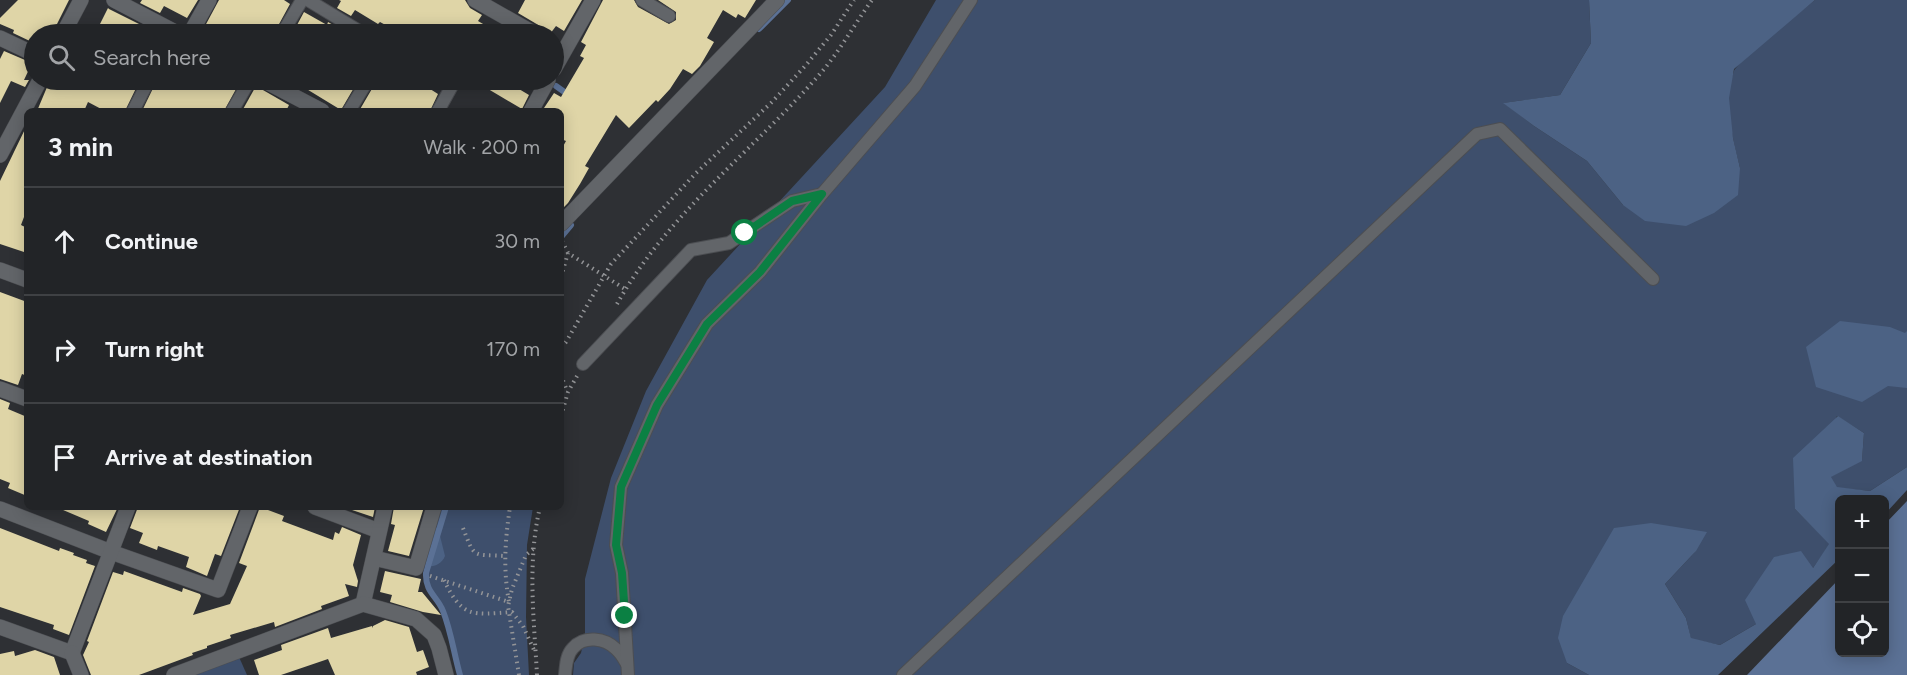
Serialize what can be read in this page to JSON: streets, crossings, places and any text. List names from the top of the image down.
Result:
{
  "page": {
    "search": "Search here",
    "heading": ["3 min", "Walk · 200 m"],
    "list": [
      ["Continue", "30 m"],
      ["Turn right", "170 m"],
      "Arrive at destination"
    ],
    "map_buttons": ["+", "−"]
  }
}
